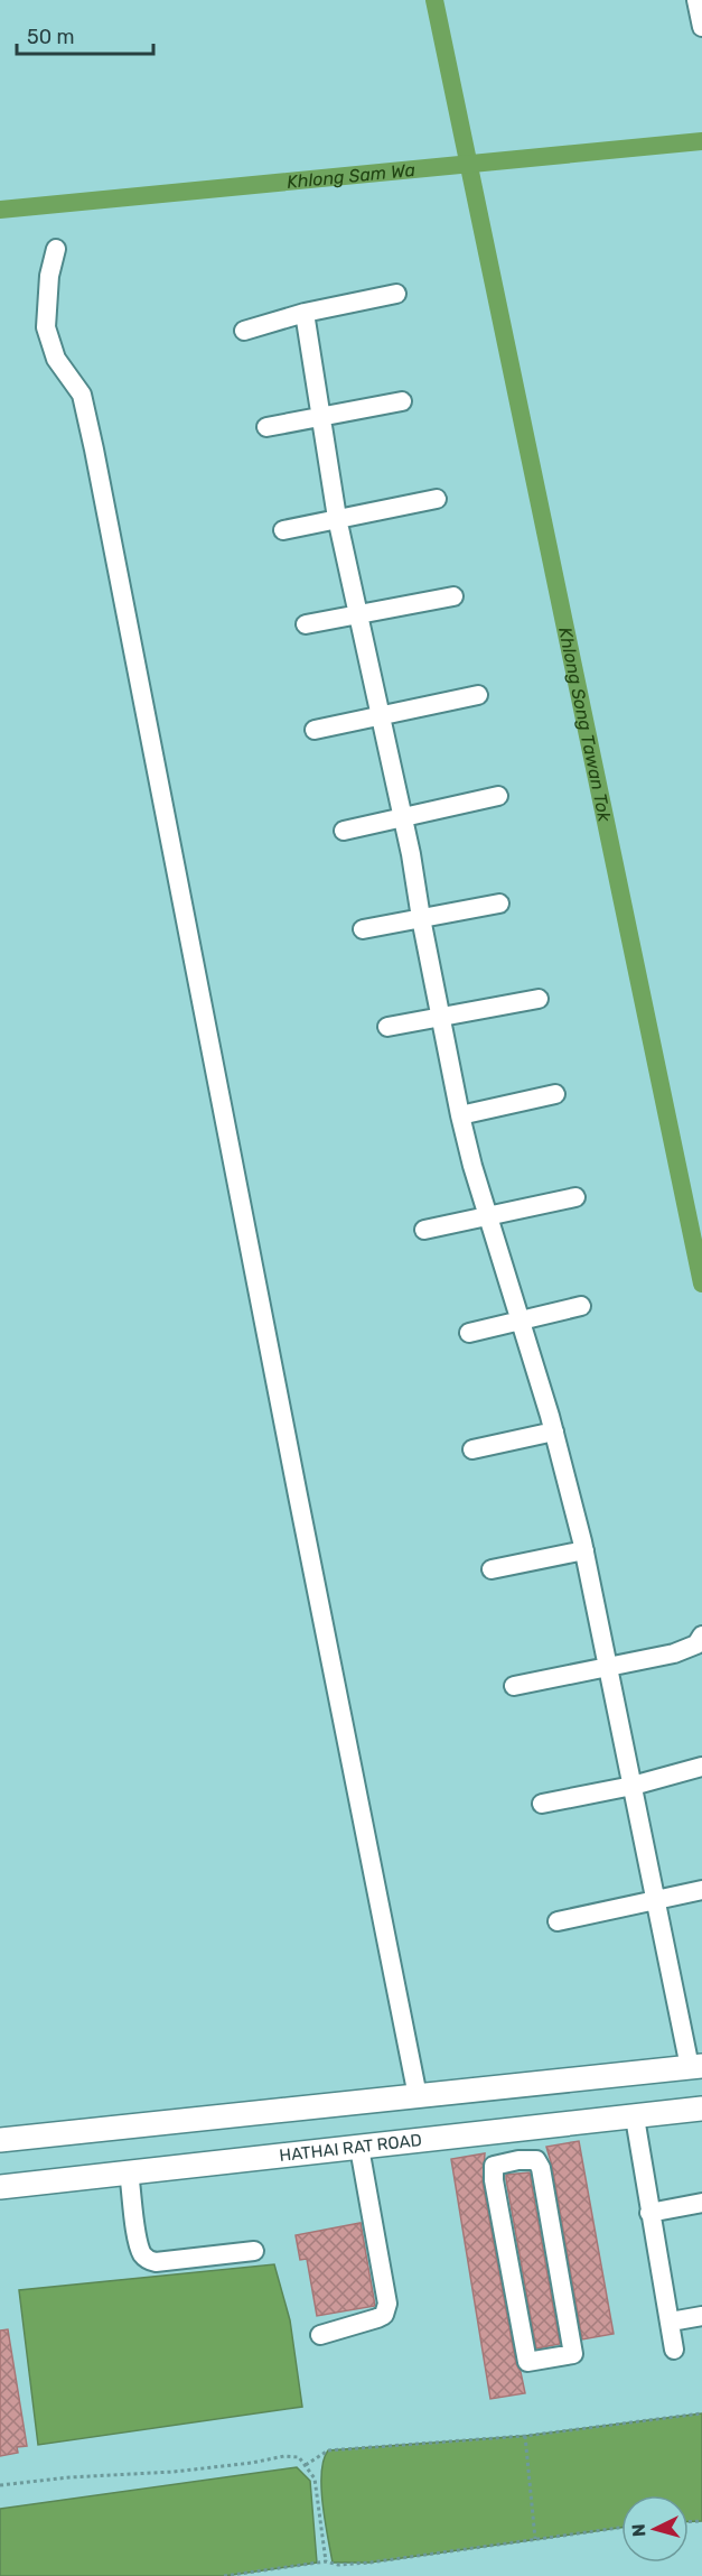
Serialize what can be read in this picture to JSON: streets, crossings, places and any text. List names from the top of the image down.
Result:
{
  "streets": {
    "main road": ["HATHAI RAT ROAD"]
  },
  "water": ["Khlong Sam Wa", "Khlong Song Tawan Tok"],
  "scale_bar": "50 m",
  "north": "left"
}
